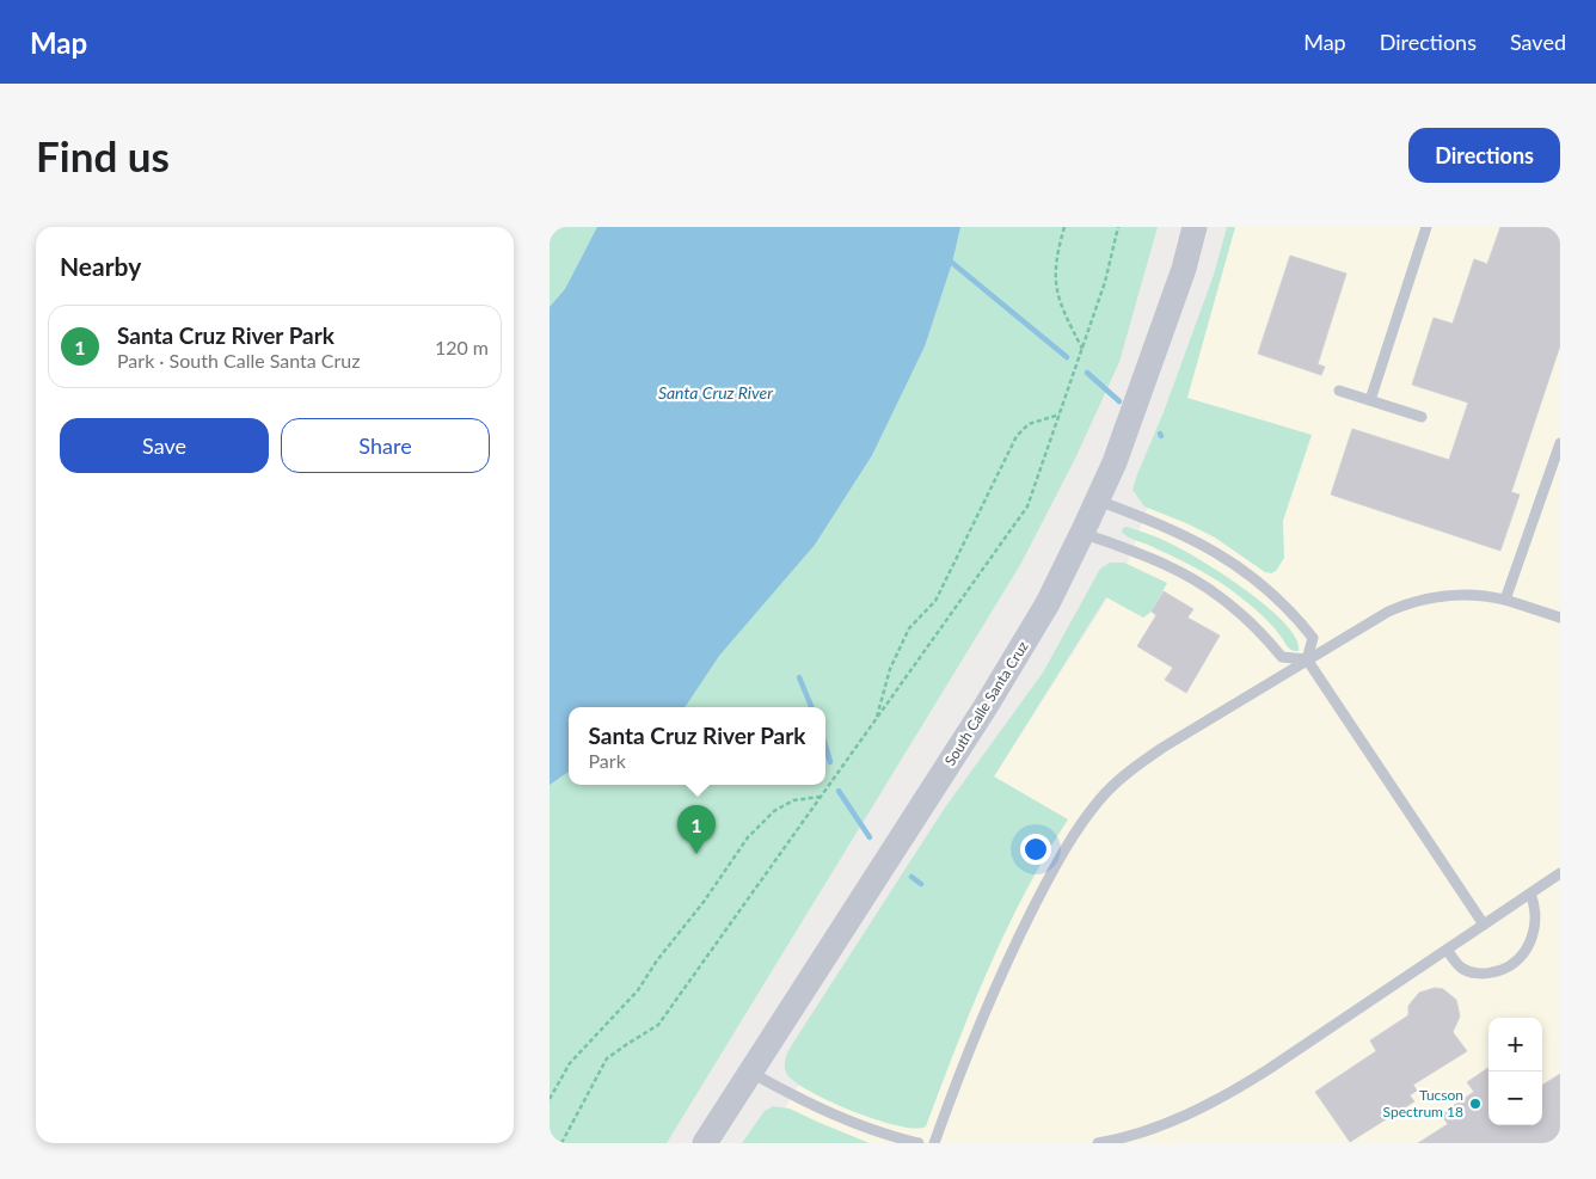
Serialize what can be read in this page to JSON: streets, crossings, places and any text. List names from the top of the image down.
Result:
{
  "streets": {
    "street": ["South Calle Santa Cruz"]
  },
  "water": ["Santa Cruz River"],
  "places": ["Tucson Spectrum 18"],
  "page": {
    "header": "Map",
    "nav": ["Map", "Directions", "Saved"],
    "buttons": [
      "Directions",
      ["Save", "Share"]
    ],
    "title": "Find us",
    "heading": "Nearby",
    "list": [
      {
        "mark": "1",
        "name": "Santa Cruz River Park",
        "note": "Park · South Calle Santa Cruz",
        "value": "120 m"
      }
    ],
    "popup": ["Santa Cruz River Park", "Park"],
    "pins": "1",
    "map_buttons": ["+", "−"]
  }
}
